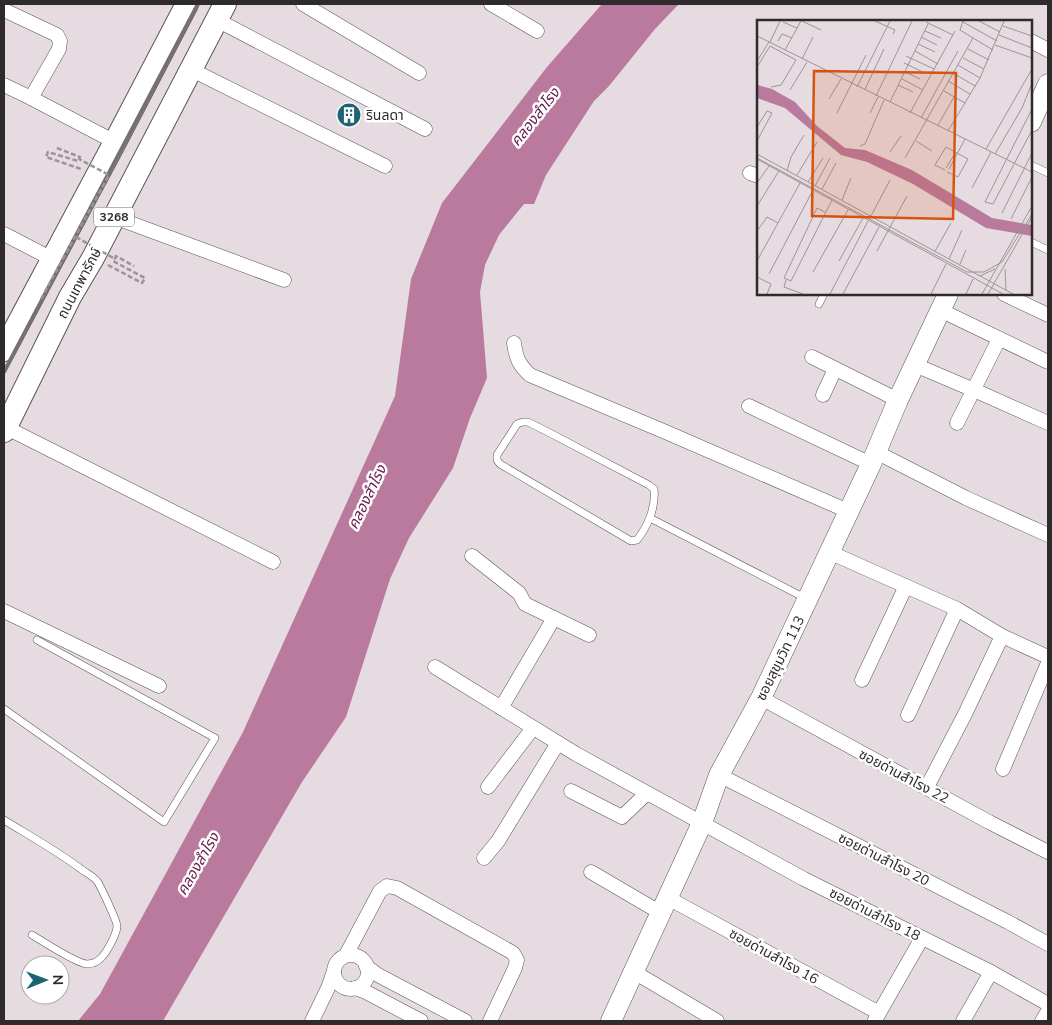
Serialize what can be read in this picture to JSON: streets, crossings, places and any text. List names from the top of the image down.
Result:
{
  "streets": {
    "main road": ["3268", "ถนนเทพารักษ์", "ซอยสุขุมวิท 113"],
    "street": [
      "ซอยด่านสำโรง 22",
      "ซอยด่านสำโรง 20",
      "ซอยด่านสำโรง 18",
      "ซอยด่านสำโรง 16"
    ]
  },
  "crossings": [
    ["ซอยสุขุมวิท 113", "ซอยด่านสำโรง 22"],
    ["ซอยสุขุมวิท 113", "ซอยด่านสำโรง 20"],
    ["ซอยสุขุมวิท 113", "ซอยด่านสำโรง 18"],
    ["ซอยสุขุมวิท 113", "ซอยด่านสำโรง 16"]
  ],
  "water": ["คลองสำโรง"],
  "places": {
    "building": ["รินลดา"]
  },
  "north": "right"
}
